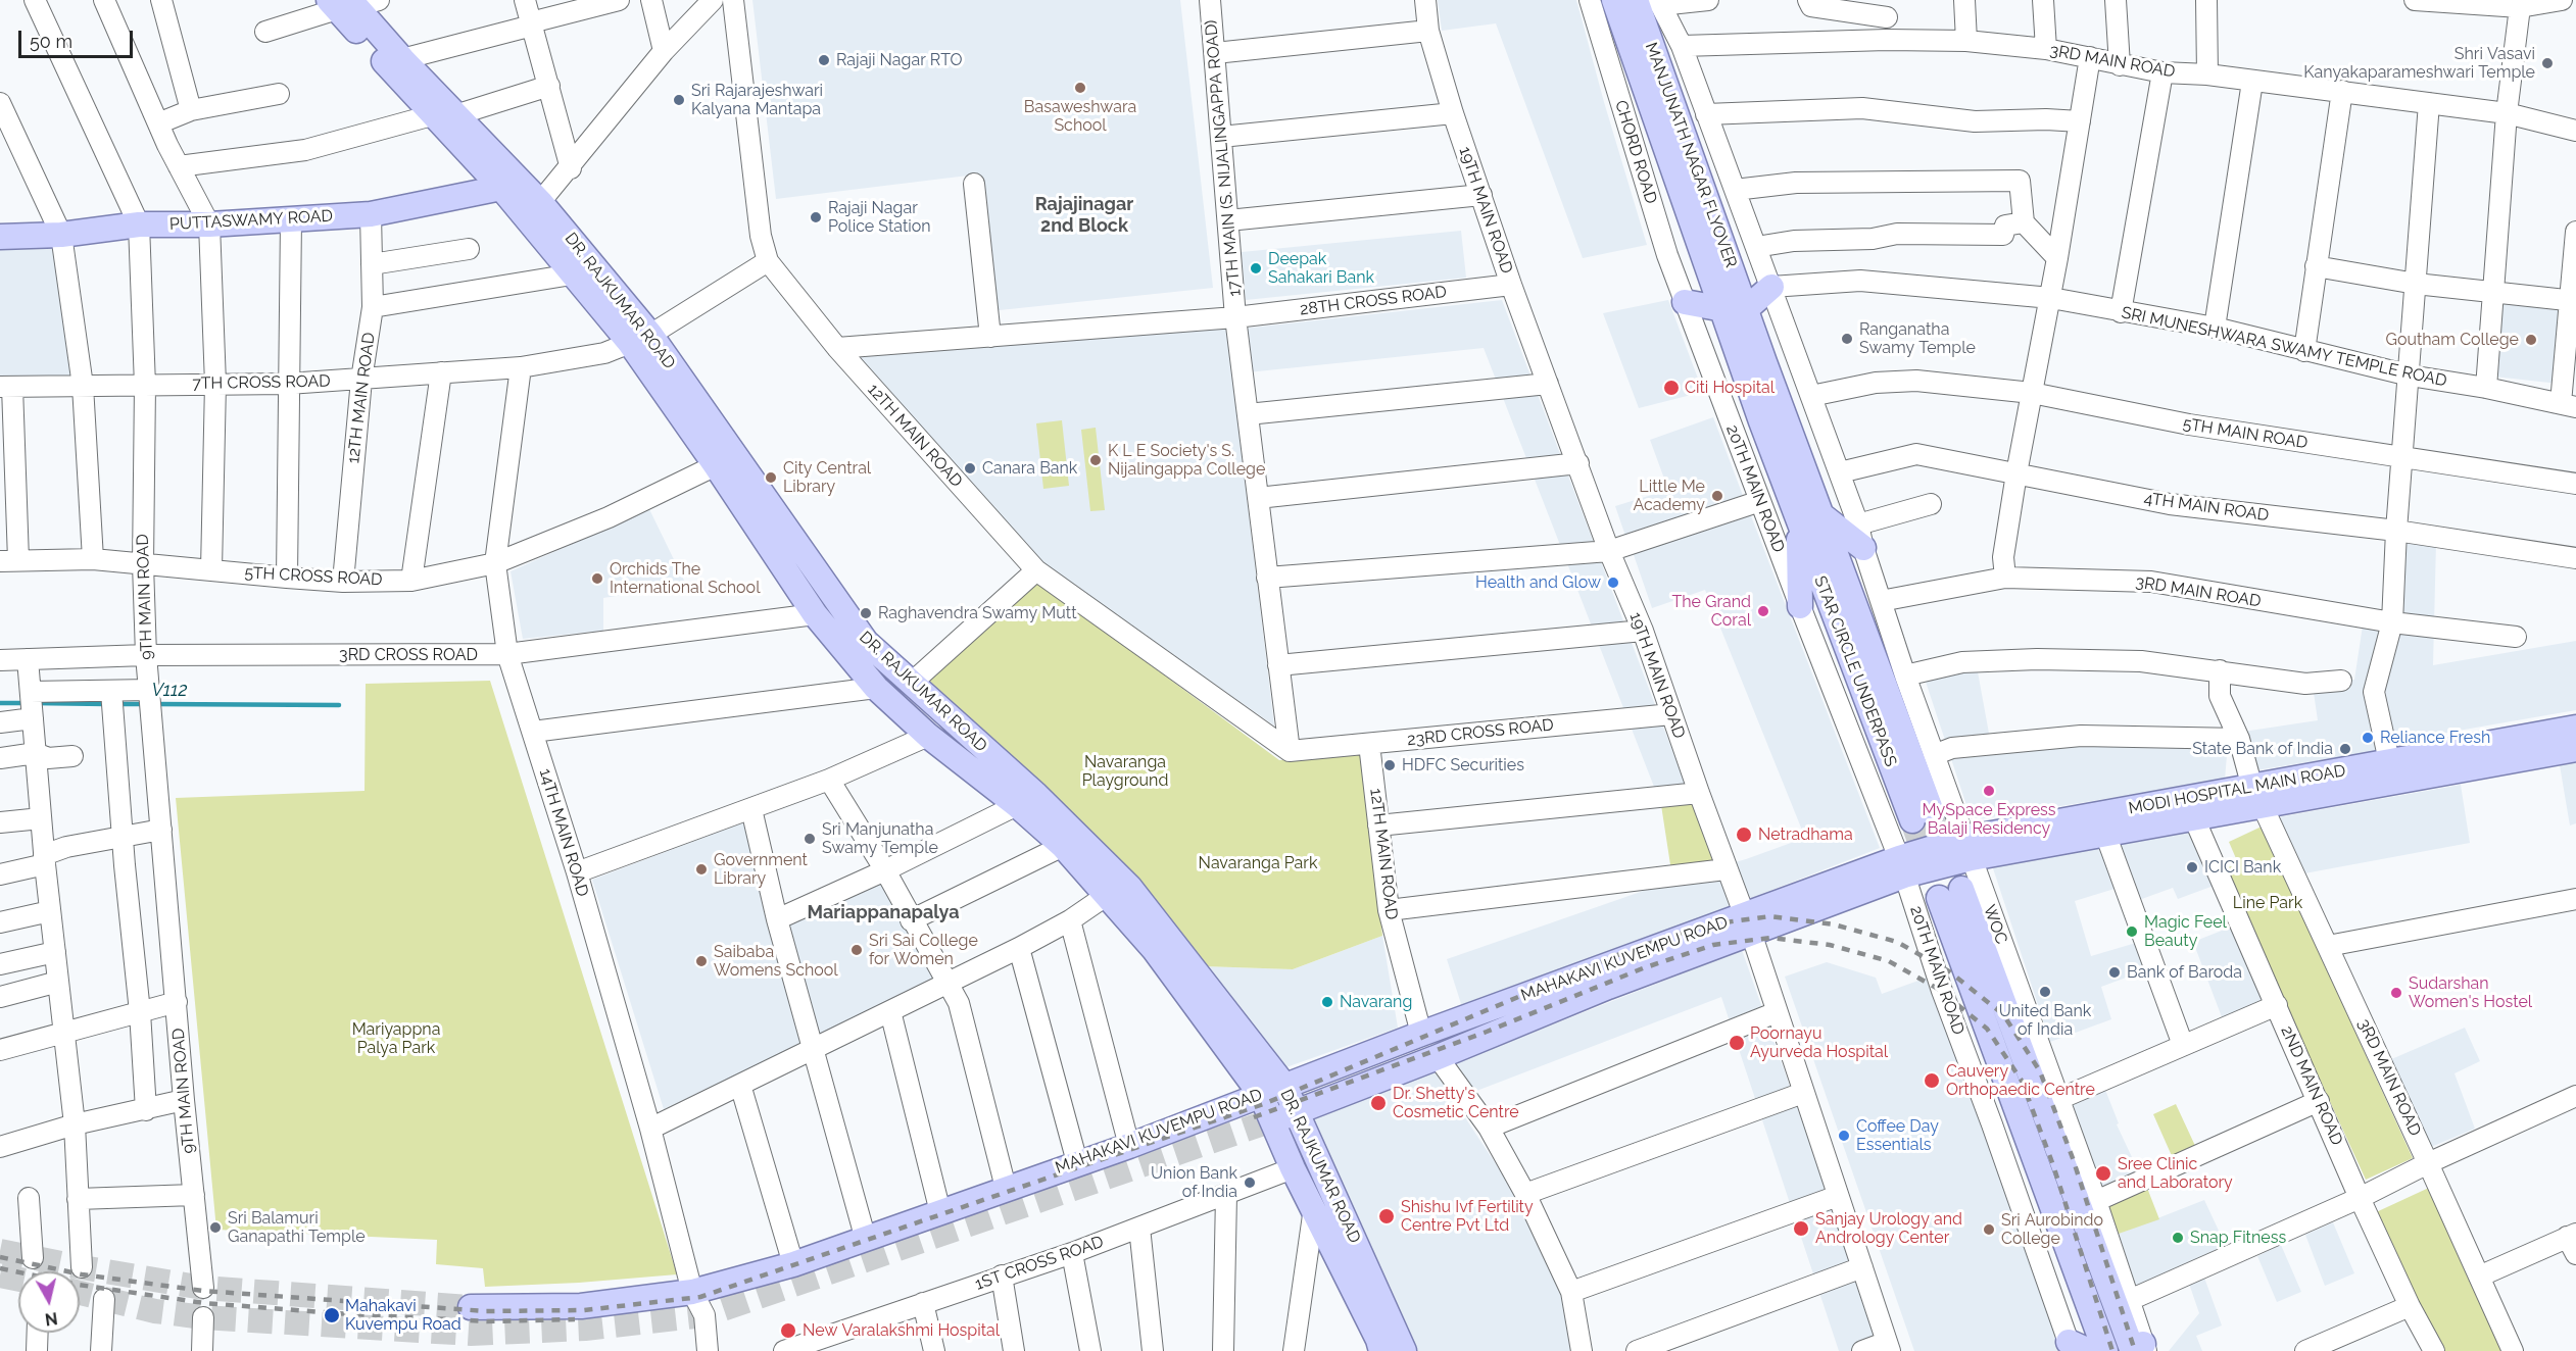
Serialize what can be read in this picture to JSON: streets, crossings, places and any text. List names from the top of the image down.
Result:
{
  "streets": {
    "main road": [
      "MANJUNATH NAGAR FLYOVER",
      "PUTTASWAMY ROAD",
      "DR. RAJKUMAR ROAD",
      "STAR CIRCLE UNDERPASS",
      "MODI HOSPITAL MAIN ROAD",
      "MAHAKAVI KUVEMPU ROAD"
    ],
    "street": [
      "3RD MAIN ROAD",
      "CHORD ROAD",
      "17TH MAIN (S. NIJALINGAPPA ROAD)",
      "19TH MAIN ROAD",
      "28TH CROSS ROAD",
      "SRI MUNESHWARA SWAMY TEMPLE ROAD",
      "7TH CROSS ROAD",
      "12TH MAIN ROAD",
      "5TH MAIN ROAD",
      "20TH MAIN ROAD",
      "4TH MAIN ROAD",
      "5TH CROSS ROAD",
      "9TH MAIN ROAD",
      "3RD CROSS ROAD",
      "23RD CROSS ROAD",
      "14TH MAIN ROAD",
      "WOC",
      "2ND MAIN ROAD",
      "1ST CROSS ROAD"
    ]
  },
  "crossings": [
    ["3RD MAIN ROAD", "MODI HOSPITAL MAIN ROAD"],
    ["3RD MAIN ROAD", "WOC"],
    ["CHORD ROAD", "20TH MAIN ROAD"],
    ["17TH MAIN (S. NIJALINGAPPA ROAD)", "28TH CROSS ROAD"],
    ["17TH MAIN (S. NIJALINGAPPA ROAD)", "12TH MAIN ROAD"],
    ["17TH MAIN (S. NIJALINGAPPA ROAD)", "23RD CROSS ROAD"],
    ["19TH MAIN ROAD", "28TH CROSS ROAD"],
    ["19TH MAIN ROAD", "23RD CROSS ROAD"],
    ["19TH MAIN ROAD", "MAHAKAVI KUVEMPU ROAD"],
    ["PUTTASWAMY ROAD", "DR. RAJKUMAR ROAD"],
    ["PUTTASWAMY ROAD", "12TH MAIN ROAD"],
    ["PUTTASWAMY ROAD", "9TH MAIN ROAD"],
    ["DR. RAJKUMAR ROAD", "7TH CROSS ROAD"],
    ["DR. RAJKUMAR ROAD", "5TH CROSS ROAD"],
    ["DR. RAJKUMAR ROAD", "3RD CROSS ROAD"],
    ["DR. RAJKUMAR ROAD", "MAHAKAVI KUVEMPU ROAD"],
    ["DR. RAJKUMAR ROAD", "1ST CROSS ROAD"],
    ["28TH CROSS ROAD", "12TH MAIN ROAD"],
    ["SRI MUNESHWARA SWAMY TEMPLE ROAD", "WOC"],
    ["7TH CROSS ROAD", "12TH MAIN ROAD"],
    ["7TH CROSS ROAD", "9TH MAIN ROAD"],
    ["7TH CROSS ROAD", "14TH MAIN ROAD"],
    ["12TH MAIN ROAD", "5TH CROSS ROAD"],
    ["12TH MAIN ROAD", "23RD CROSS ROAD"],
    ["12TH MAIN ROAD", "MAHAKAVI KUVEMPU ROAD"],
    ["5TH MAIN ROAD", "WOC"],
    ["20TH MAIN ROAD", "MODI HOSPITAL MAIN ROAD"],
    ["20TH MAIN ROAD", "MAHAKAVI KUVEMPU ROAD"],
    ["4TH MAIN ROAD", "WOC"],
    ["5TH CROSS ROAD", "9TH MAIN ROAD"],
    ["5TH CROSS ROAD", "14TH MAIN ROAD"],
    ["9TH MAIN ROAD", "3RD CROSS ROAD"],
    ["3RD CROSS ROAD", "14TH MAIN ROAD"],
    ["MODI HOSPITAL MAIN ROAD", "WOC"],
    ["MODI HOSPITAL MAIN ROAD", "MAHAKAVI KUVEMPU ROAD"],
    ["MODI HOSPITAL MAIN ROAD", "2ND MAIN ROAD"],
    ["14TH MAIN ROAD", "MAHAKAVI KUVEMPU ROAD"]
  ],
  "districts": ["Rajajinagar 2nd Block", "Mariappanapalya"],
  "water": ["V112"],
  "parks": [
    "Navaranga Playground",
    "Navaranga Park",
    "Line Park",
    "Mariyappna Palya Park"
  ],
  "places": [
    "Rajaji Nagar RTO",
    "Shri Vasavi Kanyakaparameshwari Temple",
    "Basaweshwara School",
    "Sri Rajarajeshwari Kalyana Mantapa",
    "Rajaji Nagar Police Station",
    "Deepak Sahakari Bank",
    "Ranganatha Swamy Temple",
    "Goutham College",
    "Citi Hospital",
    "K L E Society's S. Nijalingappa College",
    "Canara Bank",
    "City Central Library",
    "Little Me Academy",
    "Orchids The International School",
    "Health and Glow",
    "The Grand Coral",
    "Raghavendra Swamy Mutt",
    "Reliance Fresh",
    "State Bank of India",
    "HDFC Securities",
    "MySpace Express Balaji Residency",
    "Netradhama",
    "Sri Manjunatha Swamy Temple",
    "ICICI Bank",
    "Government Library",
    "Magic Feel Beauty",
    "Sri Sai College for Women",
    "Saibaba Womens School",
    "Bank of Baroda",
    "United Bank of India",
    "Sudarshan Women's Hostel",
    "Navarang",
    "Poornayu Ayurveda Hospital",
    "Cauvery Orthopaedic Centre",
    "Dr. Shetty's Cosmetic Centre",
    "Coffee Day Essentials",
    "Sree Clinic and Laboratory",
    "Union Bank of India",
    "Shishu Ivf Fertility Centre Pvt Ltd",
    "Sri Balamuri Ganapathi Temple",
    "Sanjay Urology and Andrology Center",
    "Sri Aurobindo College",
    "Snap Fitness",
    "Mahakavi Kuvempu Road",
    "New Varalakshmi Hospital"
  ],
  "scale_bar": "50 m",
  "north": "bottom"
}
